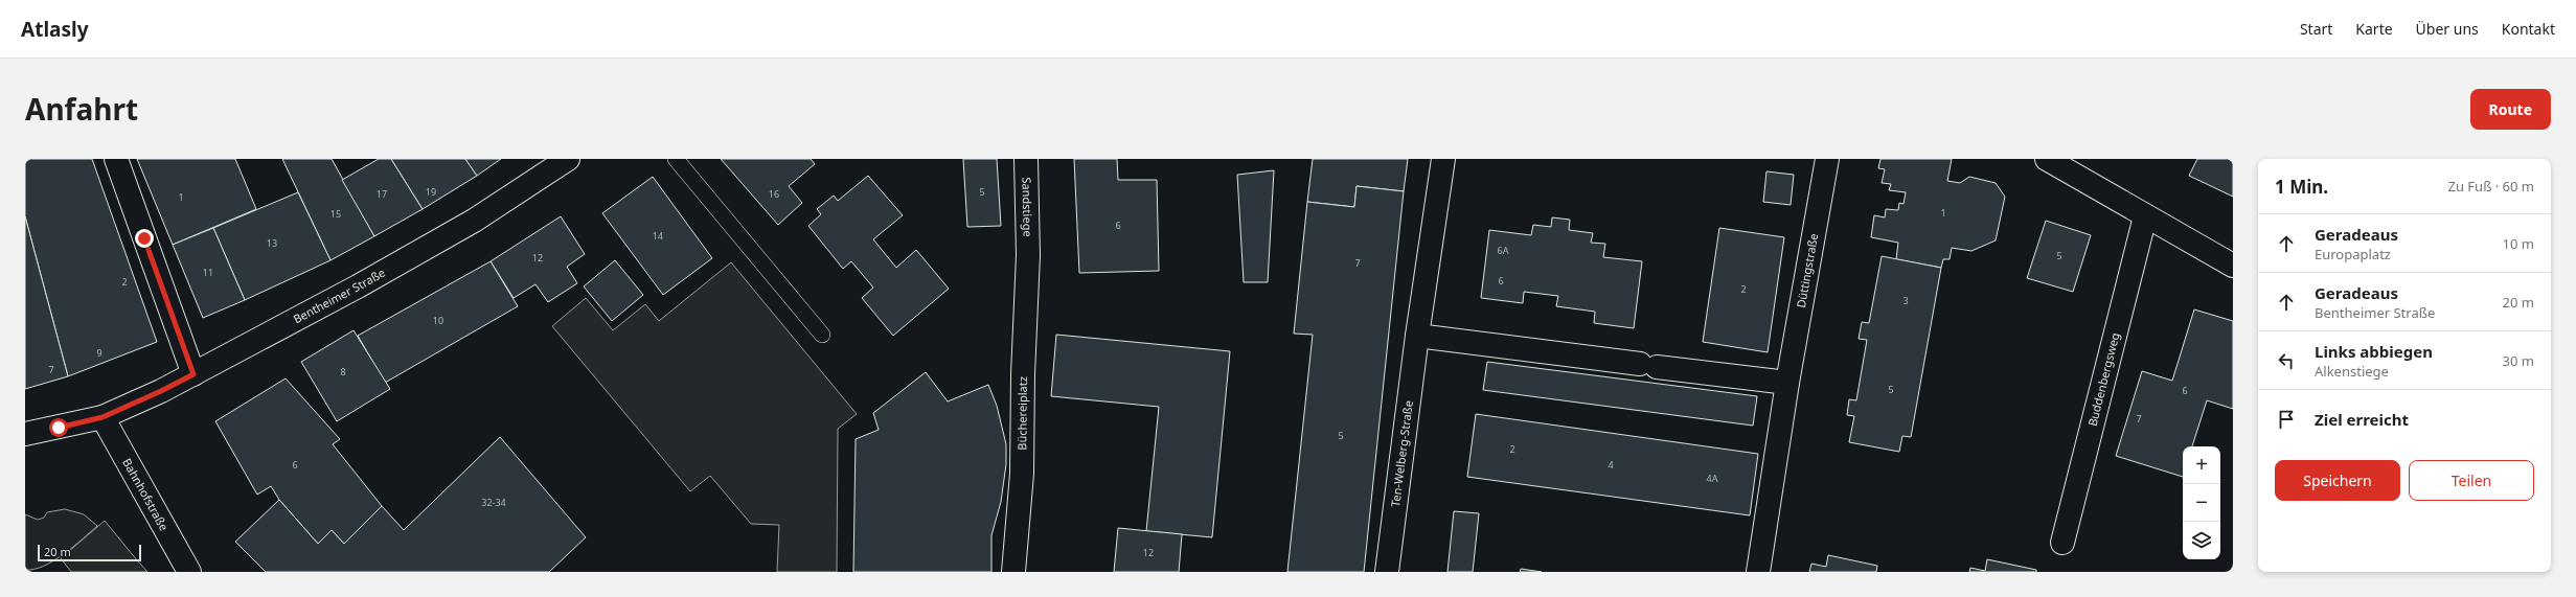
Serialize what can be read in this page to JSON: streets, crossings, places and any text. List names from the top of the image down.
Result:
{
  "streets": {
    "street": [
      "Sandstiege",
      "Düttingstraße",
      "Bentheimer Straße",
      "Buddenbergsweg",
      "Büchereiplatz",
      "Ten-Welberg-Straße",
      "Bahnhofstraße"
    ]
  },
  "crossings": [
    ["Sandstiege", "Büchereiplatz"],
    ["Bentheimer Straße", "Bahnhofstraße"]
  ],
  "house_numbers": [
    "19",
    "5",
    "17",
    "16",
    "1",
    "1",
    "15",
    "6",
    "14",
    "13",
    "6A",
    "5",
    "12",
    "7",
    "11",
    "6",
    "2",
    "2",
    "3",
    "10",
    "9",
    "7",
    "8",
    "5",
    "6",
    "7",
    "5",
    "2",
    "6",
    "4",
    "4A",
    "32-34",
    "12"
  ],
  "scale_bar": "20 m",
  "page": {
    "header": "Atlasly",
    "nav": [
      "Start",
      "Karte",
      "Über uns",
      "Kontakt"
    ],
    "title": "Anfahrt",
    "buttons": [
      "Route",
      ["Speichern", "Teilen"]
    ],
    "heading": ["1 Min.", "Zu Fuß · 60 m"],
    "list": [
      ["Geradeaus", "Europaplatz", "10 m"],
      ["Geradeaus", "Bentheimer Straße", "20 m"],
      ["Links abbiegen", "Alkenstiege", "30 m"],
      "Ziel erreicht"
    ],
    "map_buttons": ["+", "−"],
    "scale": "20 m"
  }
}
